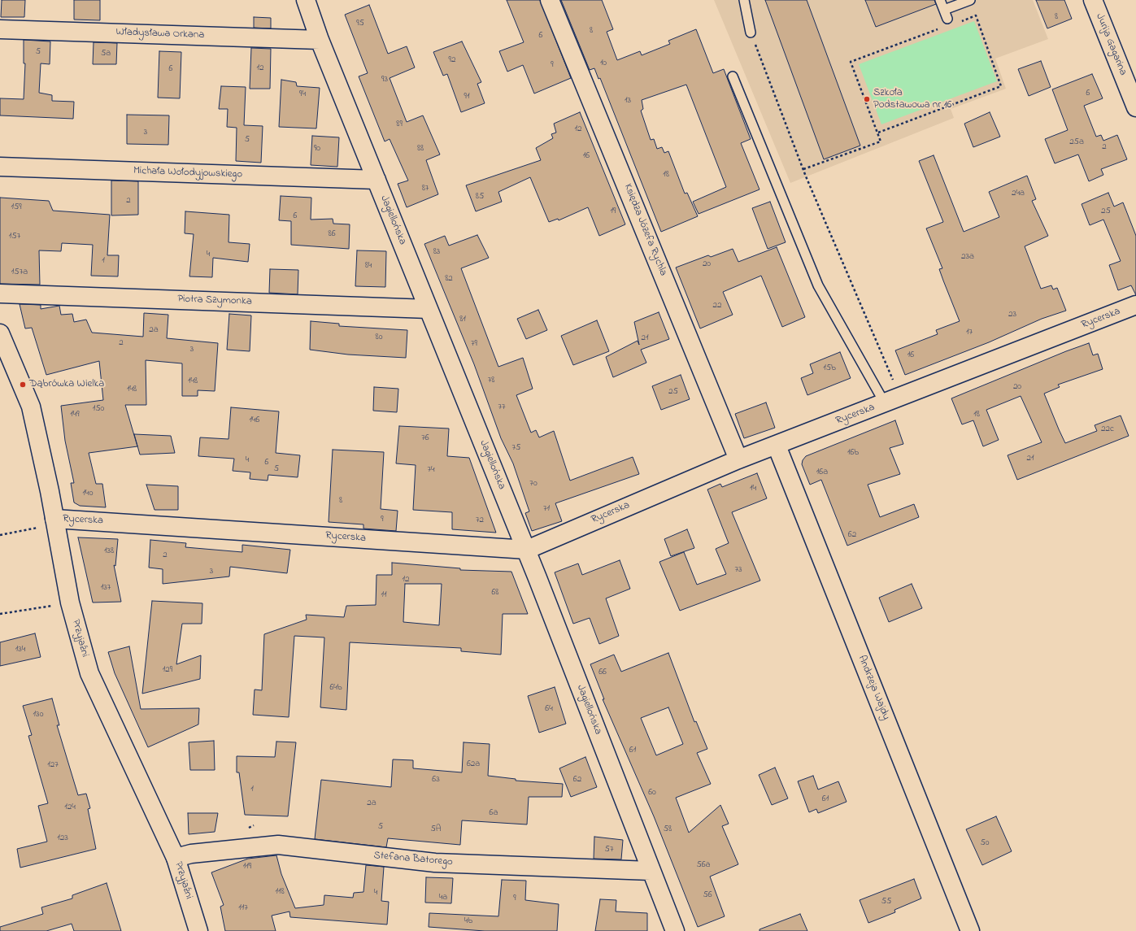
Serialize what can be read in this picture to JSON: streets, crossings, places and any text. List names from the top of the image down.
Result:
{
  "streets": {
    "street": [
      "Władysława Orkana",
      "Jurija Gagarina",
      "Michała Wołodyjowskiego",
      "Jagiellońska",
      "Księdza Józefa Rychla",
      "Piotra Szymonka",
      "Rycerska",
      "Przyjaźni",
      "Andrzeja Wajdy",
      "Stefana Batorego"
    ]
  },
  "crossings": [
    ["Władysława Orkana", "Jagiellońska"],
    ["Michała Wołodyjowskiego", "Jagiellońska"],
    ["Jagiellońska", "Piotra Szymonka"],
    ["Jagiellońska", "Rycerska"],
    ["Jagiellońska", "Stefana Batorego"],
    ["Księdza Józefa Rychla", "Rycerska"],
    ["Rycerska", "Przyjaźni"],
    ["Rycerska", "Andrzeja Wajdy"],
    ["Przyjaźni", "Stefana Batorego"]
  ],
  "places": ["Szkoła Podstawowa nr 16", "Dąbrówka Wielka"],
  "house_numbers": [
    "8",
    "95",
    "8",
    "6",
    "5",
    "5a",
    "92",
    "10",
    "9",
    "12",
    "6",
    "93",
    "6",
    "94",
    "91",
    "13",
    "89",
    "12",
    "3",
    "5",
    "25a",
    "2",
    "90",
    "88",
    "16",
    "18",
    "87",
    "24a",
    "85",
    "2",
    "159",
    "19",
    "25",
    "6",
    "86",
    "157",
    "83",
    "4",
    "23a",
    "1",
    "20",
    "84",
    "157a",
    "82",
    "22",
    "23",
    "81",
    "2a",
    "17",
    "80",
    "21",
    "2",
    "79",
    "3",
    "16",
    "15b",
    "78",
    "148",
    "20",
    "148",
    "25",
    "77",
    "150",
    "149",
    "18",
    "146",
    "22c",
    "76",
    "75",
    "16b",
    "21",
    "4",
    "6",
    "5",
    "74",
    "16a",
    "70",
    "14",
    "140",
    "8",
    "71",
    "9",
    "72",
    "62",
    "138",
    "2",
    "73",
    "3",
    "12",
    "137",
    "68",
    "11",
    "134",
    "129",
    "66",
    "64b",
    "64",
    "130",
    "61",
    "62a",
    "127",
    "63",
    "62",
    "1",
    "60",
    "61",
    "2a",
    "124",
    "6a",
    "5",
    "5A",
    "58",
    "123",
    "50",
    "57",
    "56a",
    "119",
    "118",
    "4",
    "56",
    "4a",
    "9",
    "55",
    "117",
    "4b"
  ]
}
